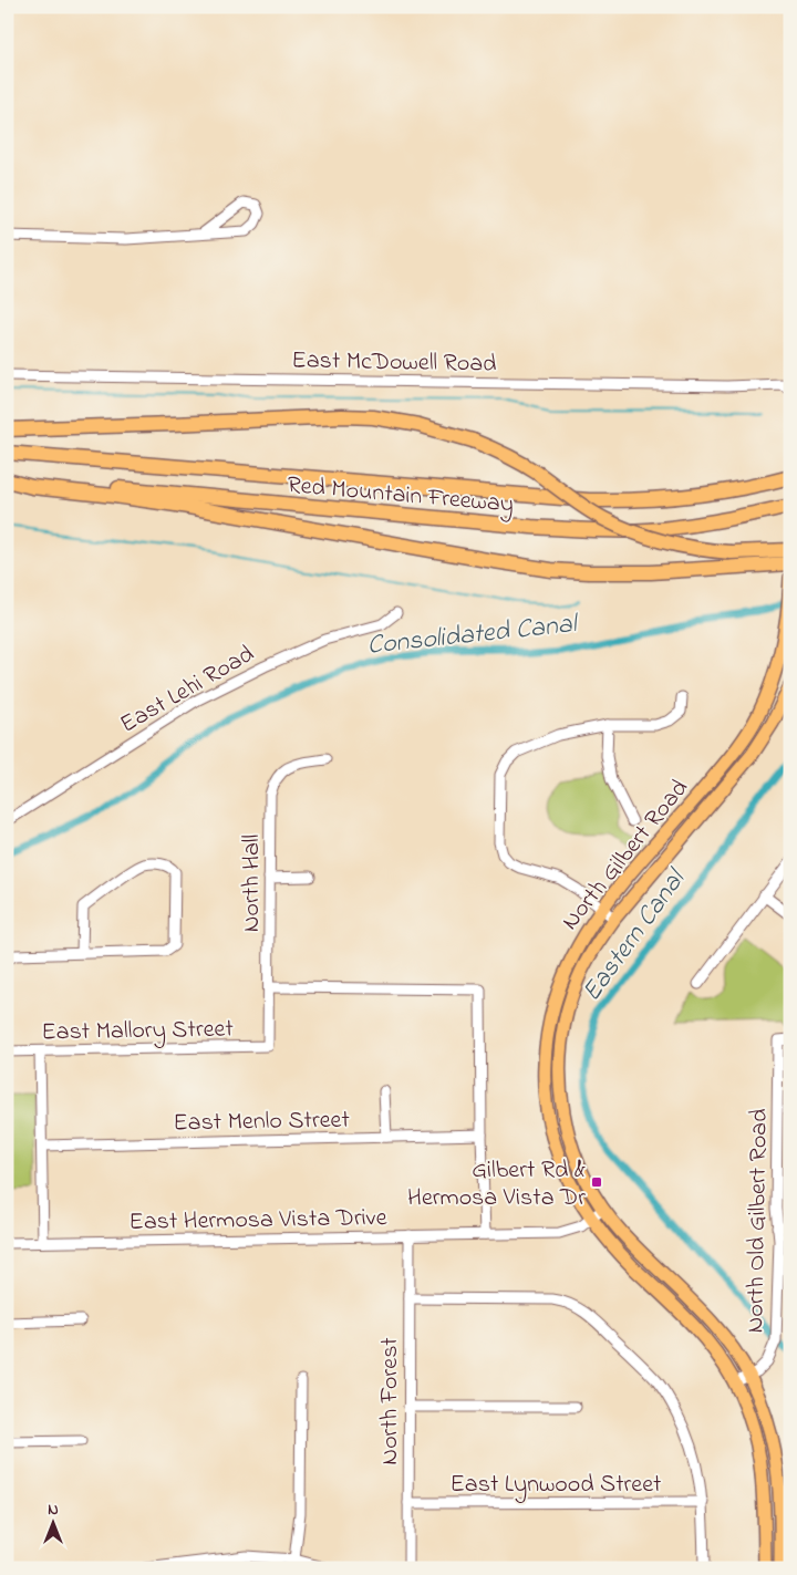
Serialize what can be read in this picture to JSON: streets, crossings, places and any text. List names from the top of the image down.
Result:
{
  "streets": {
    "highway": ["Red Mountain Freeway"],
    "main road": ["North Gilbert Road"],
    "street": [
      "East McDowell Road",
      "East Lehi Road",
      "North Hall",
      "East Mallory Street",
      "East Menlo Street",
      "East Hermosa Vista Drive",
      "North Old Gilbert Road",
      "North Forest",
      "East Lynwood Street"
    ]
  },
  "crossings": [
    ["North Gilbert Road", "East Hermosa Vista Drive"],
    ["North Gilbert Road", "North Old Gilbert Road"],
    ["North Hall", "East Mallory Street"],
    ["East Hermosa Vista Drive", "North Forest"],
    ["North Forest", "East Lynwood Street"]
  ],
  "water": ["Consolidated Canal", "Eastern Canal"],
  "places": {
    "transit": ["Gilbert Rd & Hermosa Vista Dr"]
  },
  "north": "top"
}
